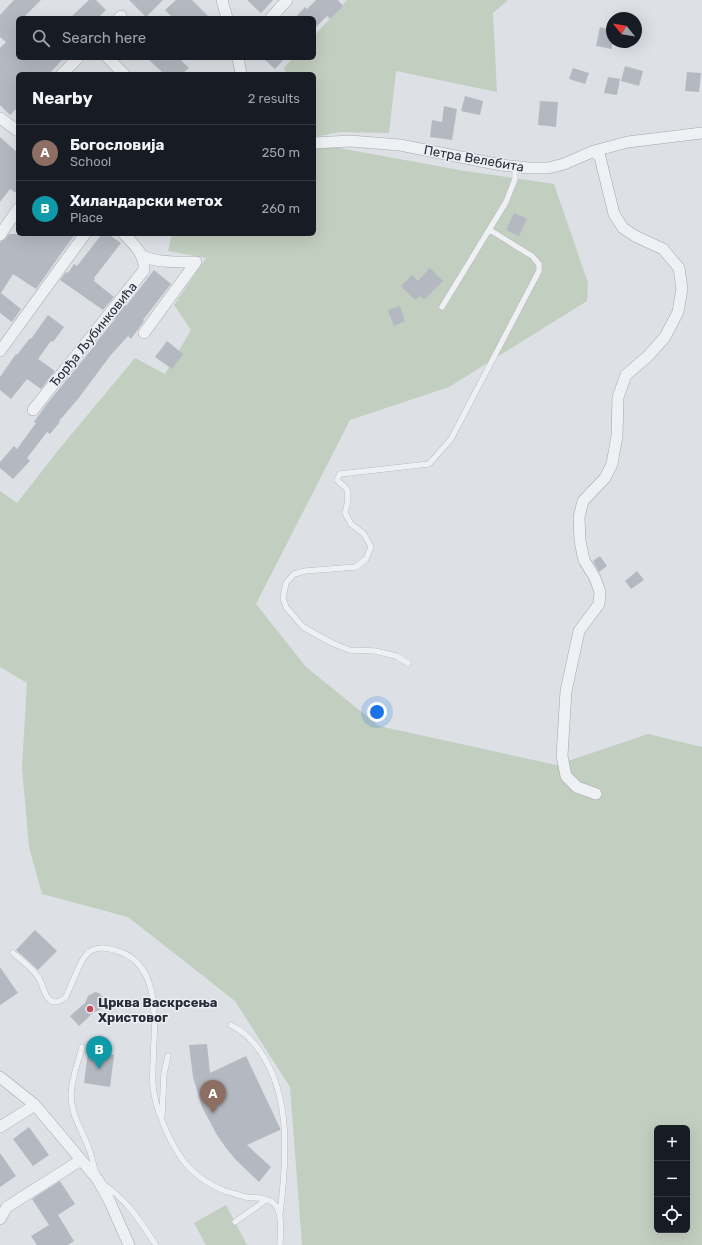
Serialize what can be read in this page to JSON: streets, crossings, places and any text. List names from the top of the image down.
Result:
{
  "streets": {
    "street": ["Петра Велебита", "Ђорђа Љубинковића"]
  },
  "places": ["Црква Васкрсења Христовог"],
  "north": "top left",
  "page": {
    "search": "Search here",
    "heading": ["Nearby", "2 results"],
    "list": [
      {
        "mark": "A",
        "name": "Богословија",
        "note": "School",
        "value": "250 m"
      },
      {
        "mark": "B",
        "name": "Хиландарски метох",
        "note": "Place",
        "value": "260 m"
      }
    ],
    "pins": ["B", "A"],
    "map_buttons": ["+", "−"]
  }
}
